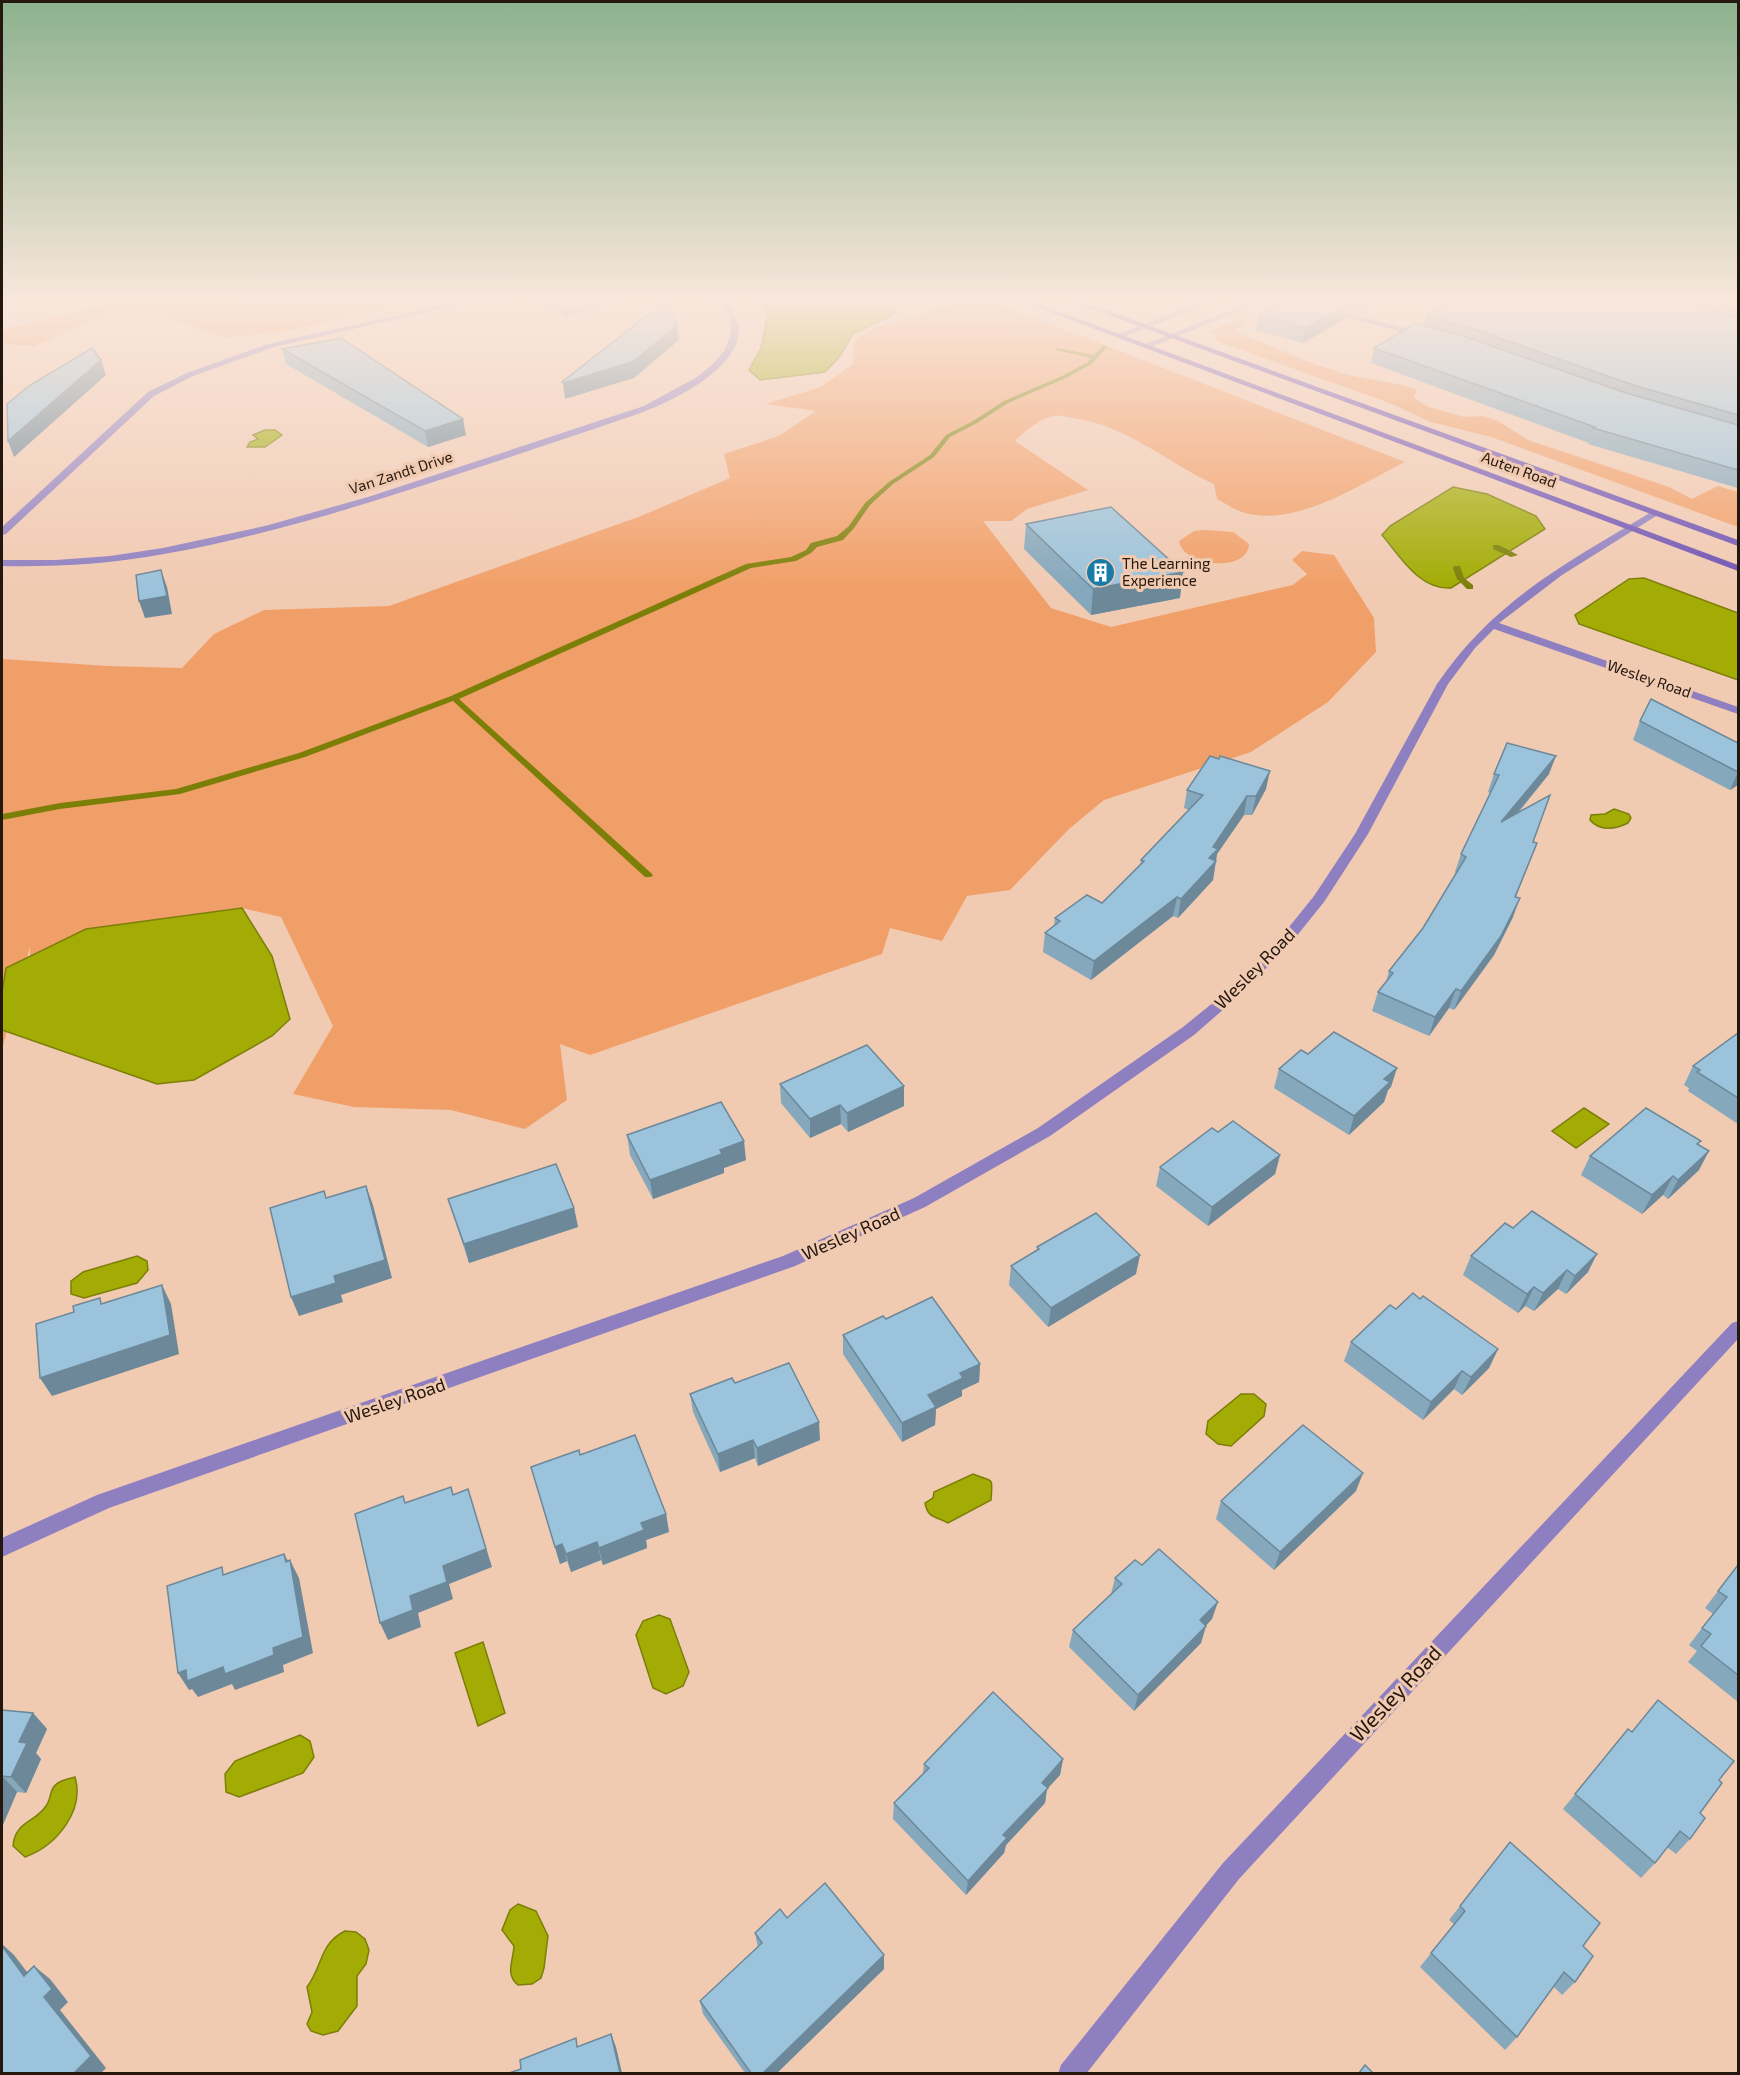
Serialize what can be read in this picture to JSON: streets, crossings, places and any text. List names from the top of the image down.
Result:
{
  "streets": {
    "street": ["Auten Road", "Van Zandt Drive", "Wesley Road"]
  },
  "crossings": [
    ["Auten Road", "Wesley Road"]
  ],
  "places": {
    "building": ["The Learning Experience"]
  }
}
